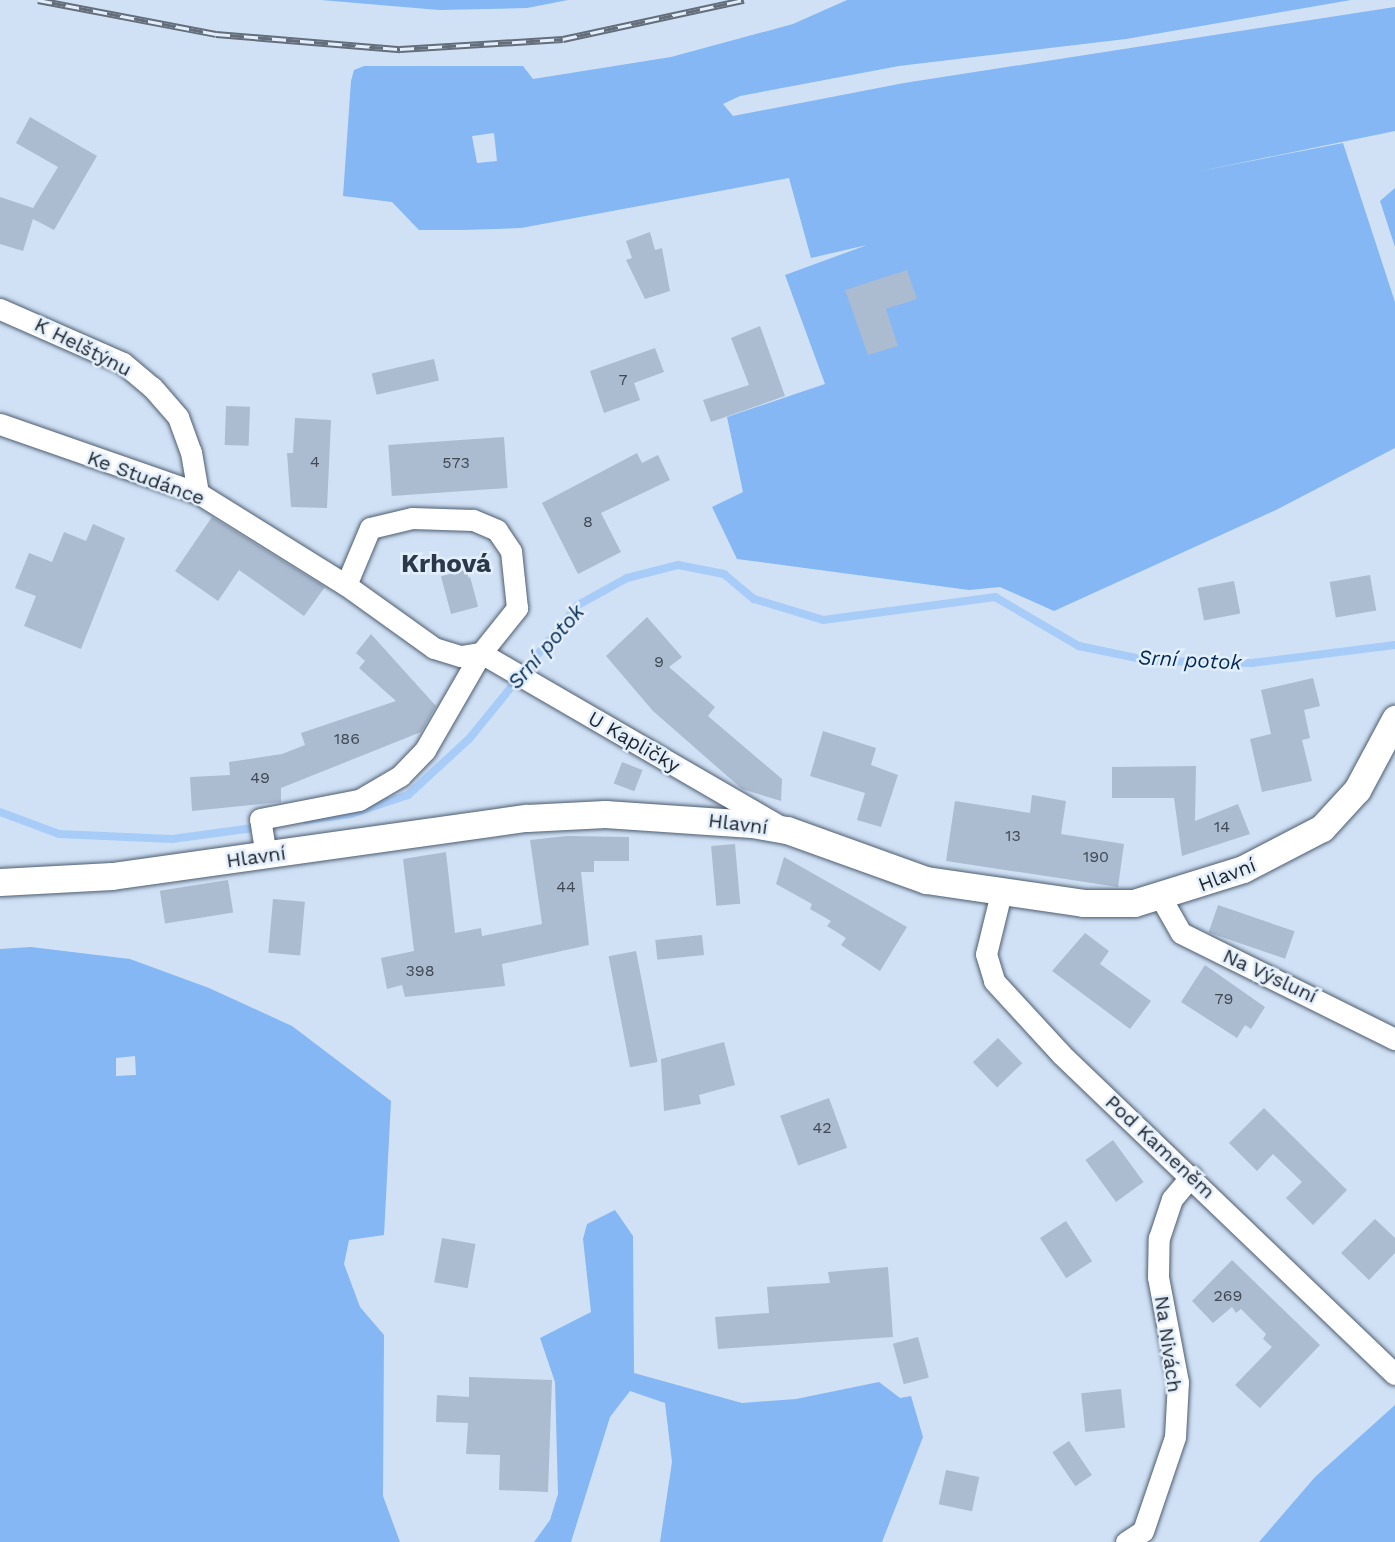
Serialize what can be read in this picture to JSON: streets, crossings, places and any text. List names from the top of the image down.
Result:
{
  "streets": {
    "street": [
      "K Helštýnu",
      "Ke Studánce",
      "U Kapličky",
      "Hlavní",
      "Na Výsluní",
      "Pod Kameněm",
      "Na Nivách"
    ]
  },
  "crossings": [
    ["K Helštýnu", "Ke Studánce"],
    ["Ke Studánce", "U Kapličky"],
    ["U Kapličky", "Hlavní"],
    ["Hlavní", "Na Výsluní"],
    ["Hlavní", "Pod Kameněm"],
    ["Pod Kameněm", "Na Nivách"]
  ],
  "districts": ["Krhová"],
  "water": ["Srní potok"],
  "house_numbers": [
    "7",
    "4",
    "573",
    "8",
    "9",
    "186",
    "49",
    "14",
    "13",
    "190",
    "44",
    "398",
    "79",
    "42",
    "269"
  ]
}
